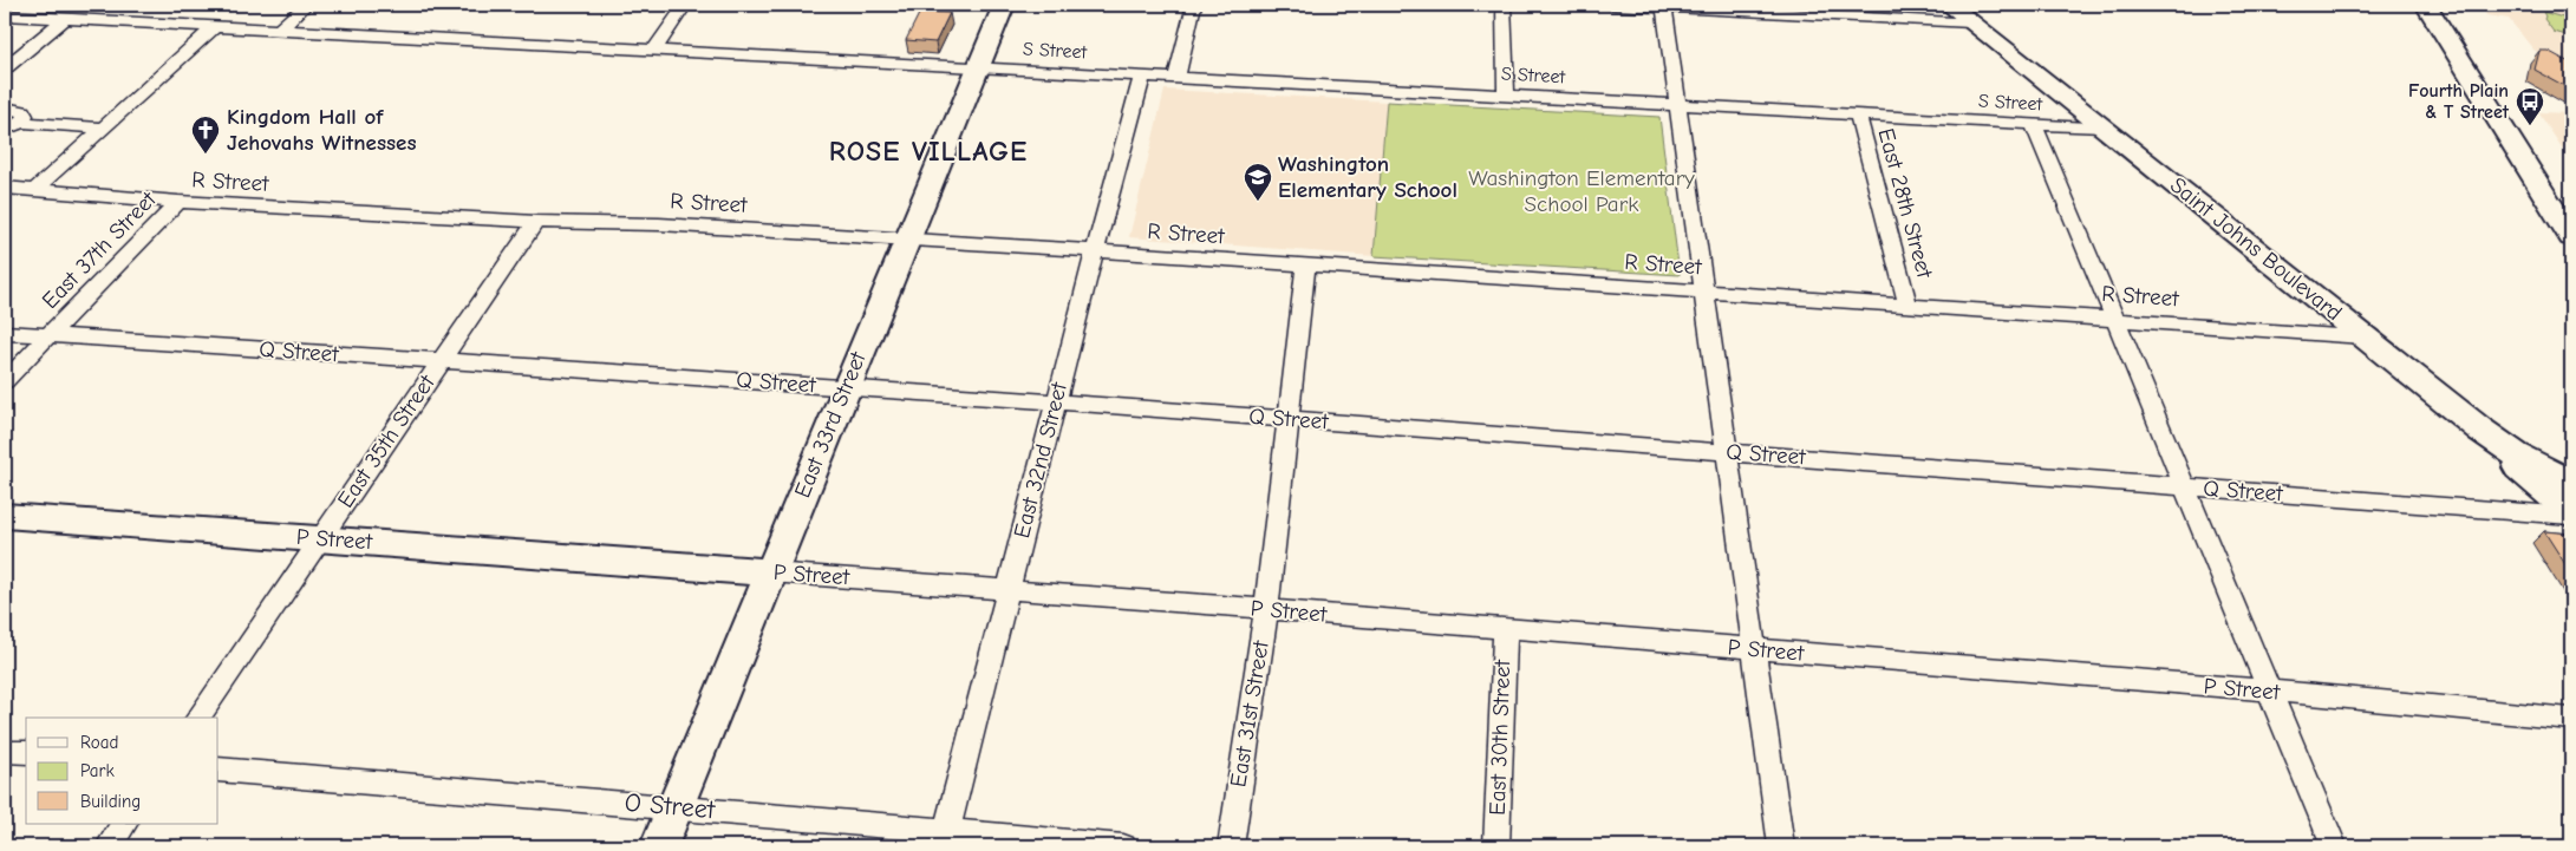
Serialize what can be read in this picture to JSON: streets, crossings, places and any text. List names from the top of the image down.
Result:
{
  "streets": {
    "street": [
      "S Street",
      "R Street",
      "East 28th Street",
      "Saint Johns Boulevard",
      "East 37th Street",
      "Q Street",
      "East 33rd Street",
      "East 35th Street",
      "East 32nd Street",
      "P Street",
      "East 31st Street",
      "East 30th Street",
      "O Street"
    ]
  },
  "crossings": [
    ["S Street", "East 28th Street"],
    ["S Street", "Saint Johns Boulevard"],
    ["S Street", "East 33rd Street"],
    ["S Street", "East 32nd Street"],
    ["R Street", "East 28th Street"],
    ["R Street", "Saint Johns Boulevard"],
    ["R Street", "East 37th Street"],
    ["R Street", "East 33rd Street"],
    ["R Street", "East 35th Street"],
    ["R Street", "East 32nd Street"],
    ["R Street", "East 31st Street"],
    ["East 37th Street", "Q Street"],
    ["Q Street", "East 33rd Street"],
    ["Q Street", "East 35th Street"],
    ["Q Street", "East 32nd Street"],
    ["Q Street", "East 31st Street"],
    ["East 33rd Street", "P Street"],
    ["East 33rd Street", "O Street"],
    ["East 35th Street", "P Street"],
    ["East 32nd Street", "P Street"],
    ["East 32nd Street", "O Street"],
    ["P Street", "East 31st Street"],
    ["P Street", "East 30th Street"]
  ],
  "districts": ["ROSE VILLAGE"],
  "parks": ["Washington Elementary School Park"],
  "places": {
    "bus stop": ["Fourth Plain & T Street"],
    "church": ["Kingdom Hall of Jehovahs Witnesses"],
    "school or university": ["Washington Elementary School"]
  },
  "legend": ["Road", "Park", "Building"]
}
